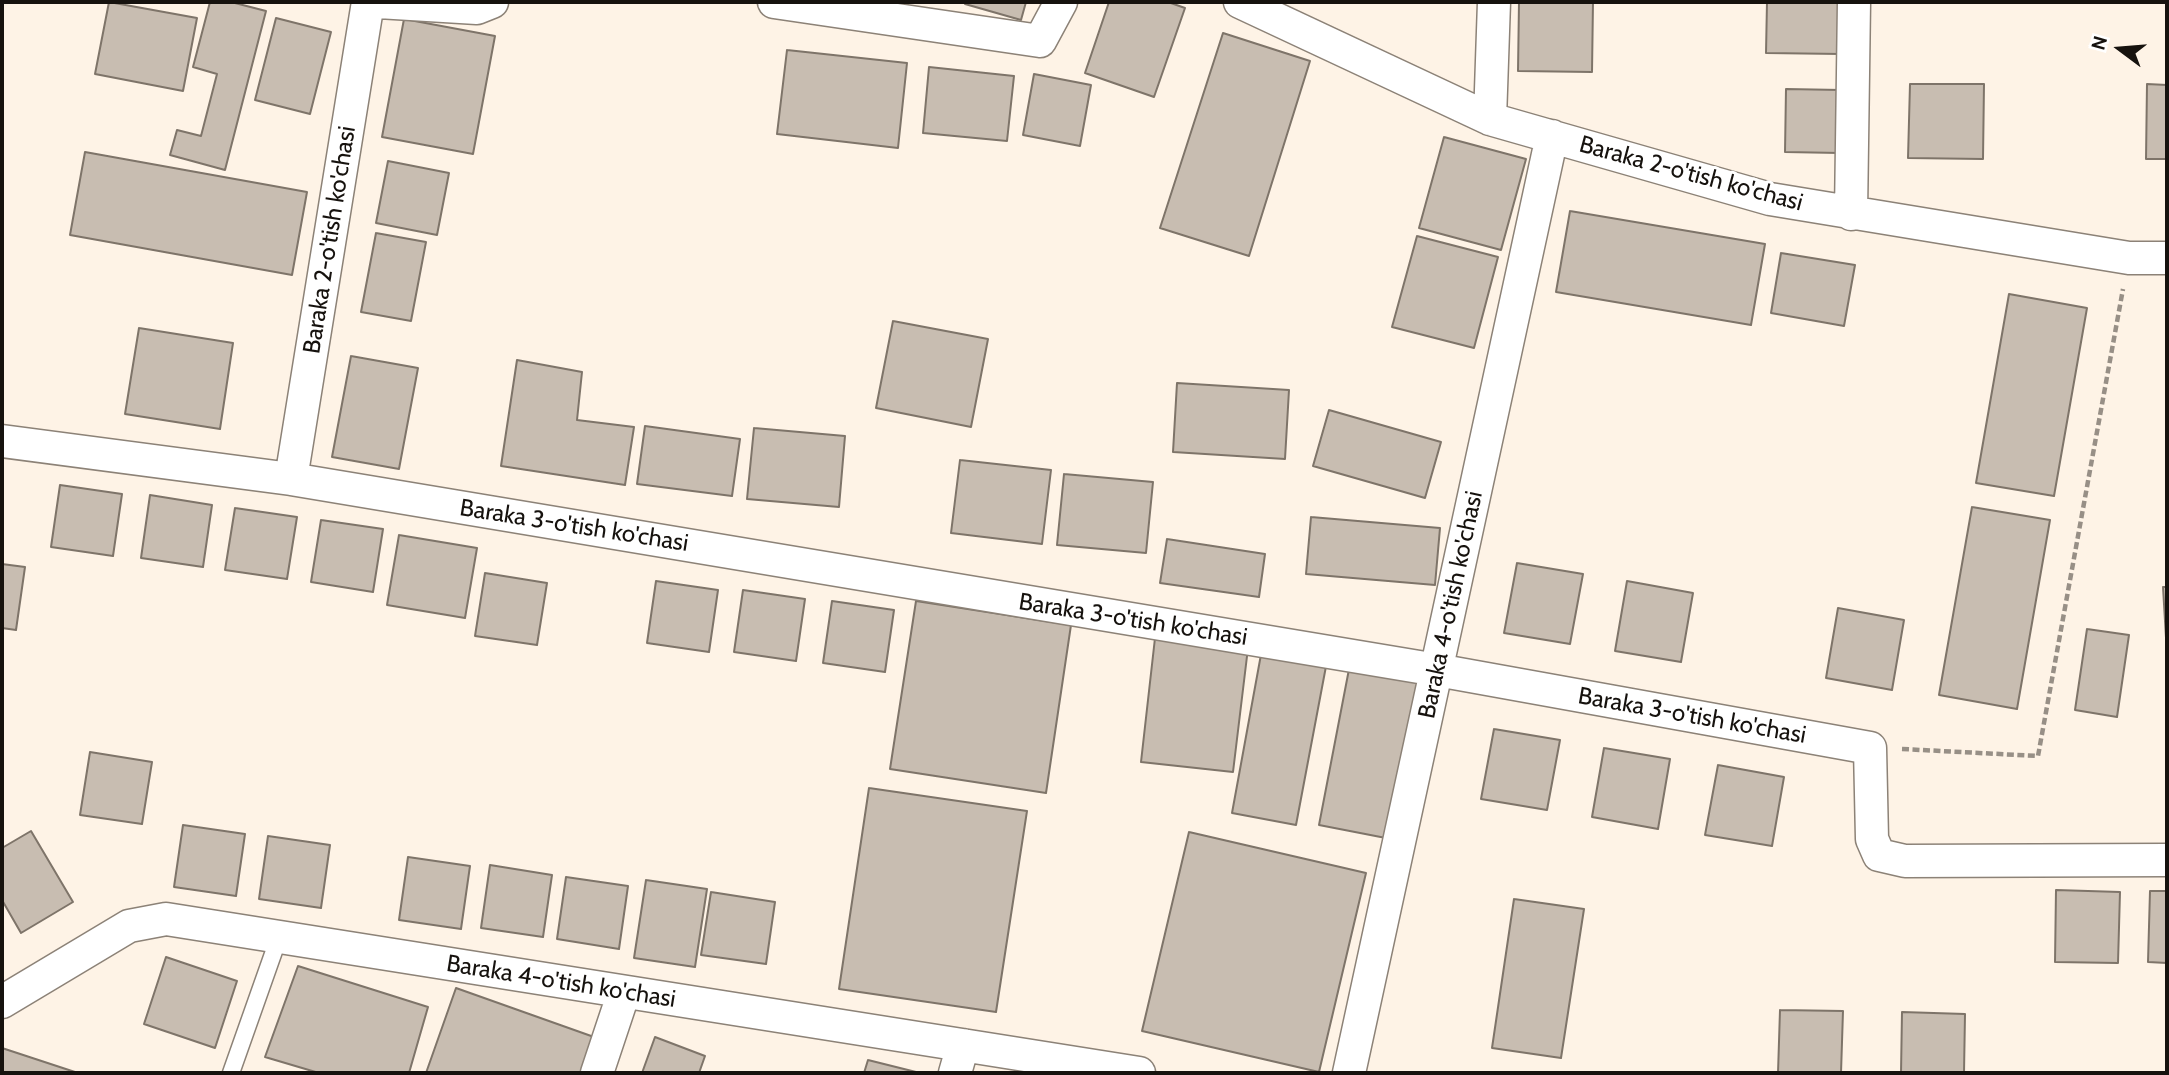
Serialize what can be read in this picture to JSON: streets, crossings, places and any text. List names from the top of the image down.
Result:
{
  "streets": {
    "street": ["Baraka 2-o'tish ko'chasi", "Baraka 3-o'tish ko'chasi", "Baraka 4-o'tish ko'chasi"]
  },
  "crossings": [
    ["Baraka 2-o'tish ko'chasi", "Baraka 3-o'tish ko'chasi"],
    ["Baraka 2-o'tish ko'chasi", "Baraka 4-o'tish ko'chasi"],
    ["Baraka 3-o'tish ko'chasi", "Baraka 4-o'tish ko'chasi"]
  ],
  "north": "left"
}
